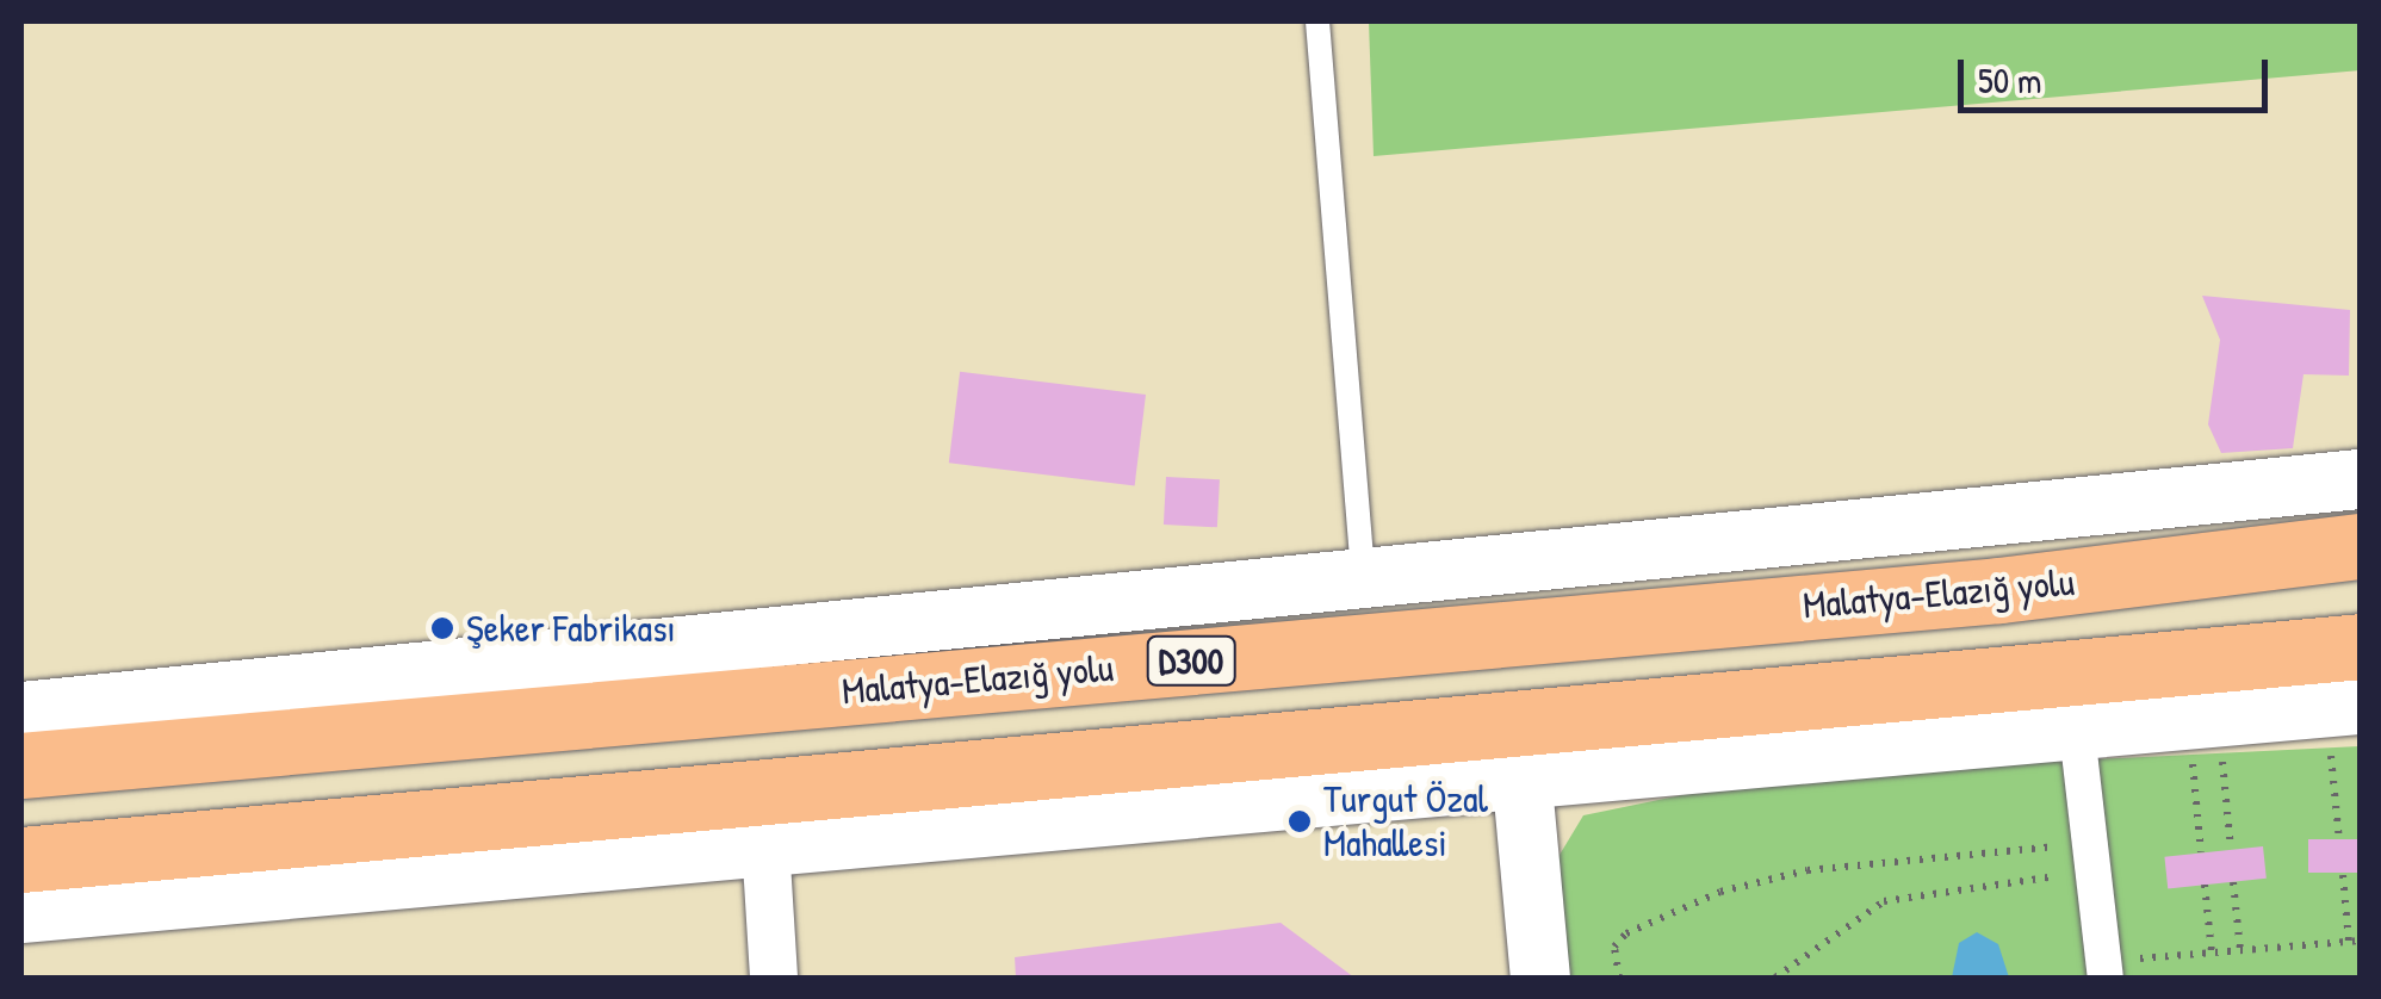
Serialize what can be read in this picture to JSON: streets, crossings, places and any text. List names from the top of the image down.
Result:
{
  "streets": {
    "highway": ["Malatya-Elazığ yolu", "D300"]
  },
  "places": ["Şeker Fabrikası", "Turgut Özal Mahallesi"],
  "scale_bar": "50 m"
}
